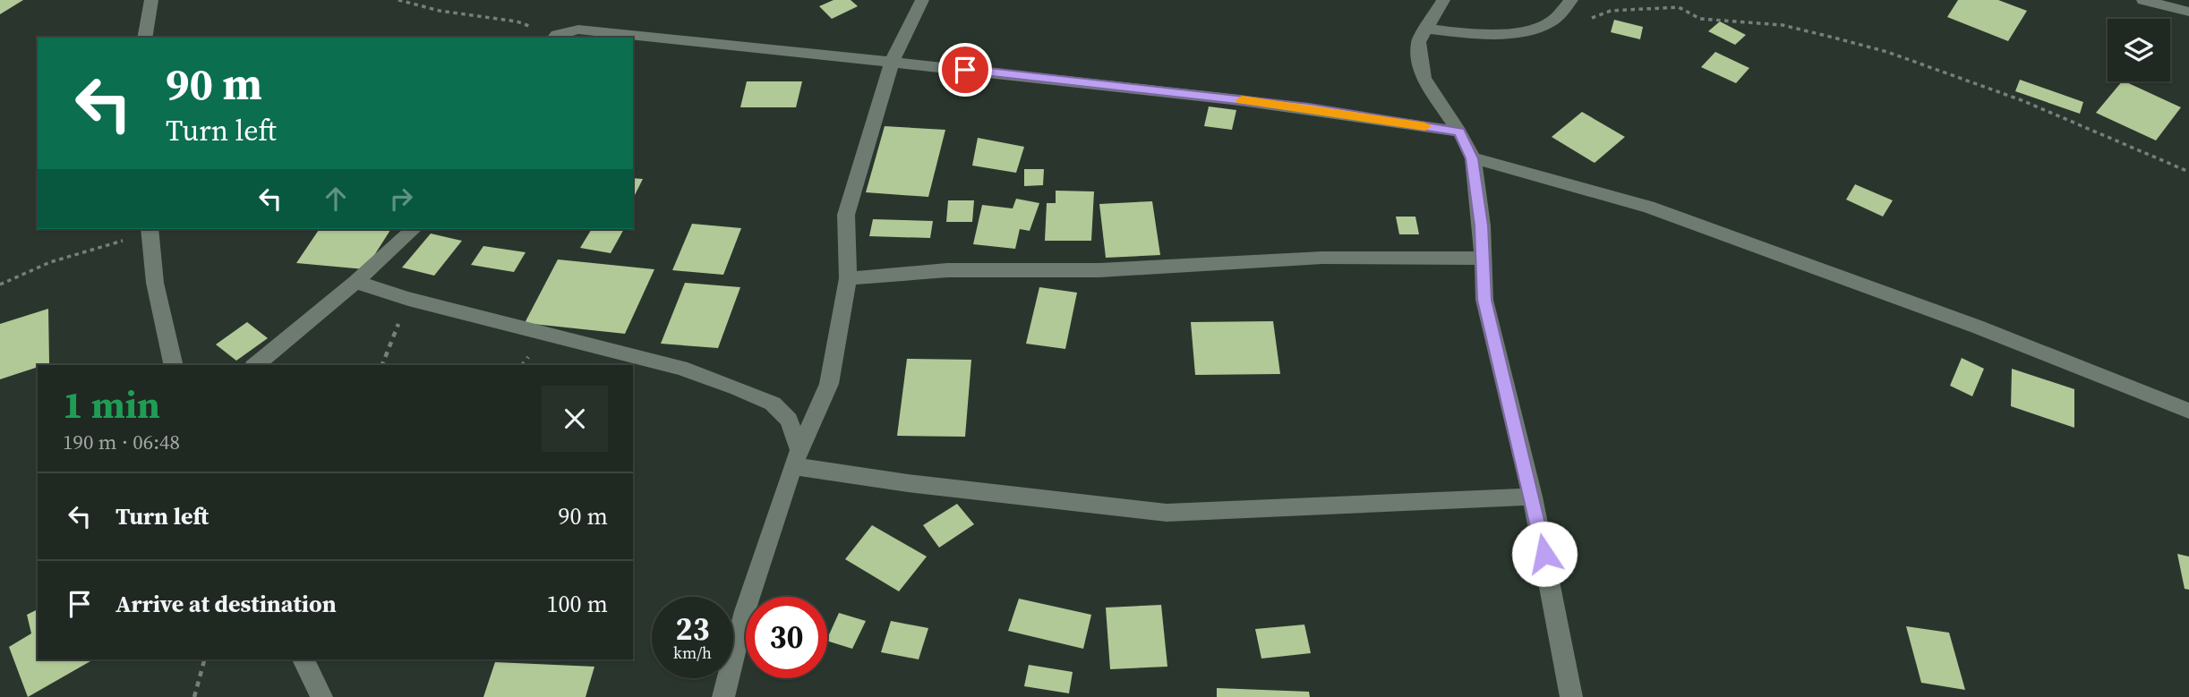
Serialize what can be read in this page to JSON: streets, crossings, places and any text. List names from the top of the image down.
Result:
{
  "page": {
    "turn": ["90 m", "Turn left"],
    "heading": ["1 min", "190 m · 06:48"],
    "list": [
      {
        "name": "Turn left",
        "value": "90 m"
      },
      {
        "name": "Arrive at destination",
        "value": "100 m"
      }
    ],
    "speed": "23 km/h",
    "limit": "30"
  }
}
